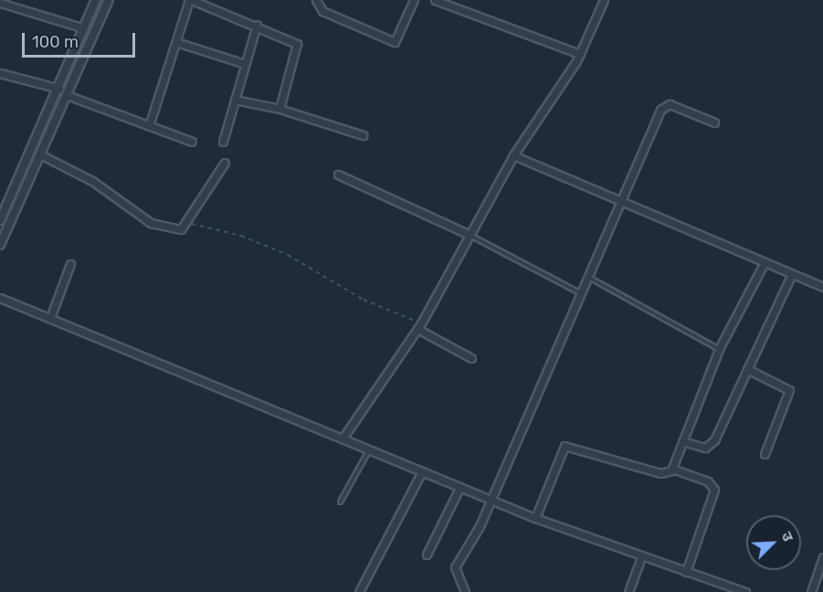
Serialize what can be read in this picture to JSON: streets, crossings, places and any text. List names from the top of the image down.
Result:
{
  "scale_bar": "100 m",
  "north": "top right"
}
